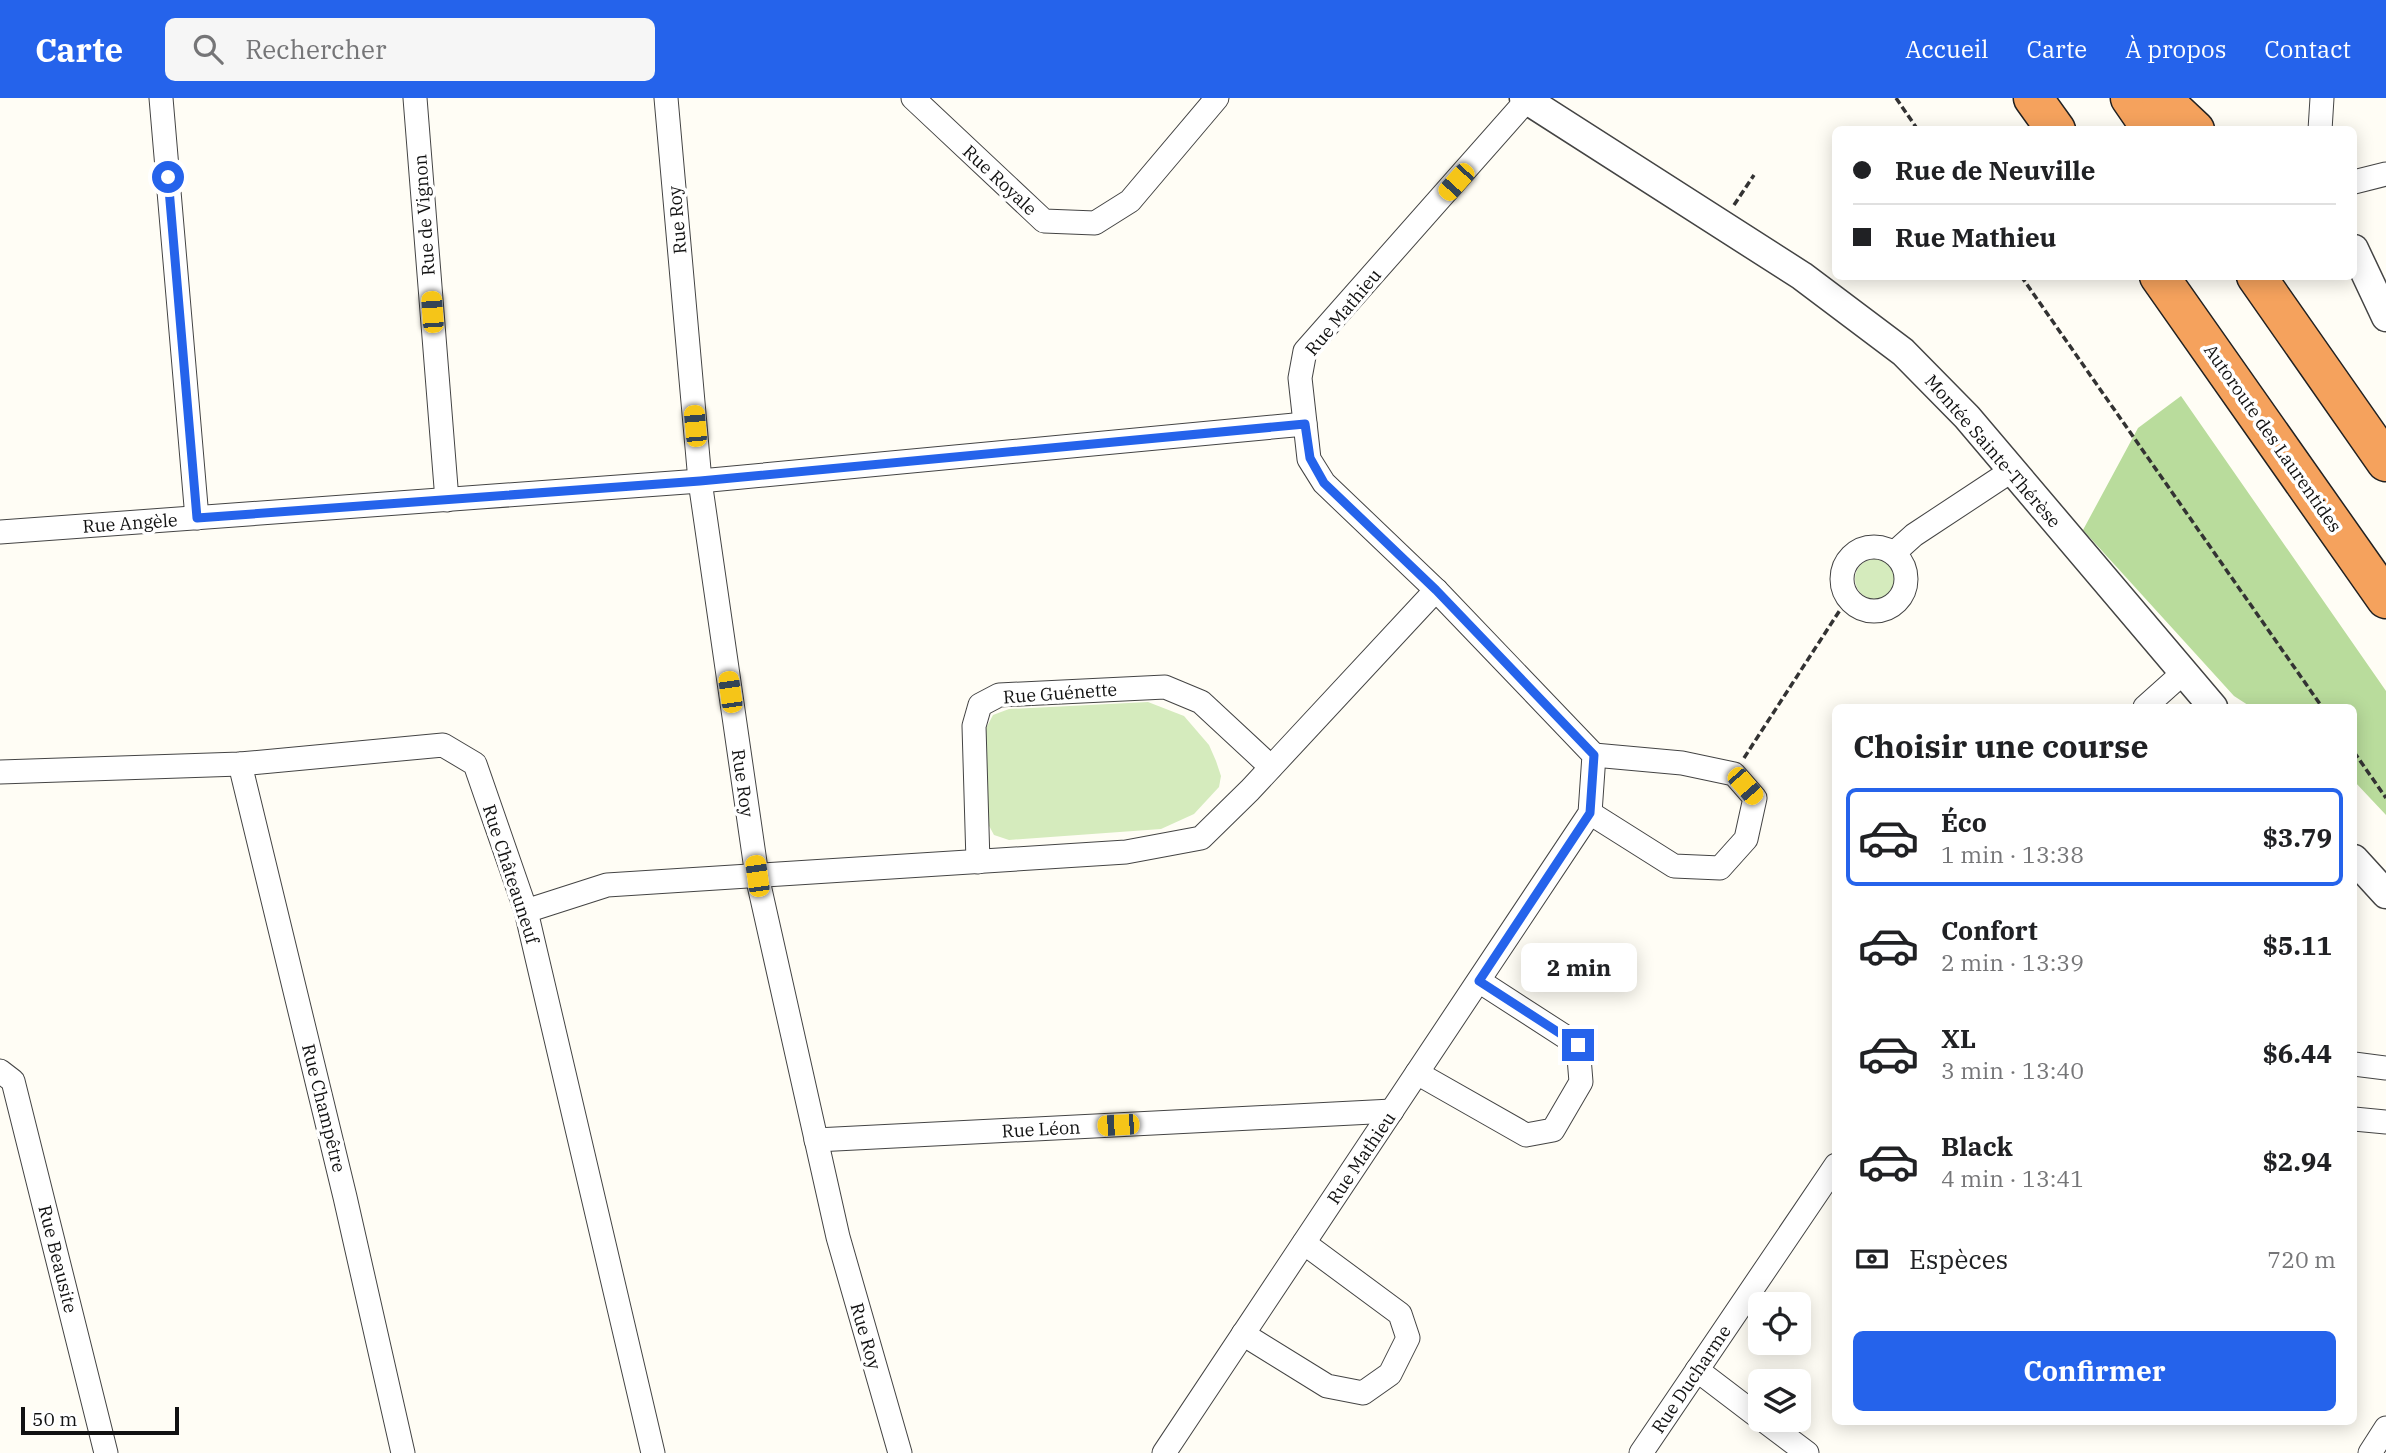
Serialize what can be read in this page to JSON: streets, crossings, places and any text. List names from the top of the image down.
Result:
{
  "streets": {
    "highway": ["Autoroute des Laurentides"],
    "street": [
      "Rue Royale",
      "Rue de Vignon",
      "Rue Roy",
      "Rue Mathieu",
      "Montée Sainte-Thérèse",
      "Rue Angèle",
      "Rue Guénette",
      "Rue Châteauneuf",
      "Rue Champêtre",
      "Rue Léon",
      "Rue Beausite",
      "Rue Ducharme"
    ]
  },
  "crossings": [
    ["Rue de Vignon", "Rue Angèle"],
    ["Rue Roy", "Rue Angèle"],
    ["Rue Roy", "Rue Léon"],
    ["Rue Mathieu", "Montée Sainte-Thérèse"],
    ["Rue Mathieu", "Rue Angèle"],
    ["Rue Mathieu", "Rue Léon"],
    ["Rue Châteauneuf", "Rue Champêtre"]
  ],
  "scale_bar": "50 m",
  "page": {
    "header": "Carte",
    "search": "Rechercher",
    "nav": [
      "Accueil",
      "Carte",
      "À propos",
      "Contact"
    ],
    "banner": ["Rue de Neuville", "Rue Mathieu"],
    "heading": "Choisir une course",
    "list": [
      {
        "name": "Éco",
        "note": "1 min · 13:38",
        "value": "$3.79"
      },
      {
        "name": "Confort",
        "note": "2 min · 13:39",
        "value": "$5.11"
      },
      {
        "name": "XL",
        "note": "3 min · 13:40",
        "value": "$6.44"
      },
      {
        "name": "Black",
        "note": "4 min · 13:41",
        "value": "$2.94"
      }
    ],
    "bubble": "2 min",
    "pay": ["Espèces", "720 m"],
    "buttons": "Confirmer",
    "scale": "50 m"
  }
}
